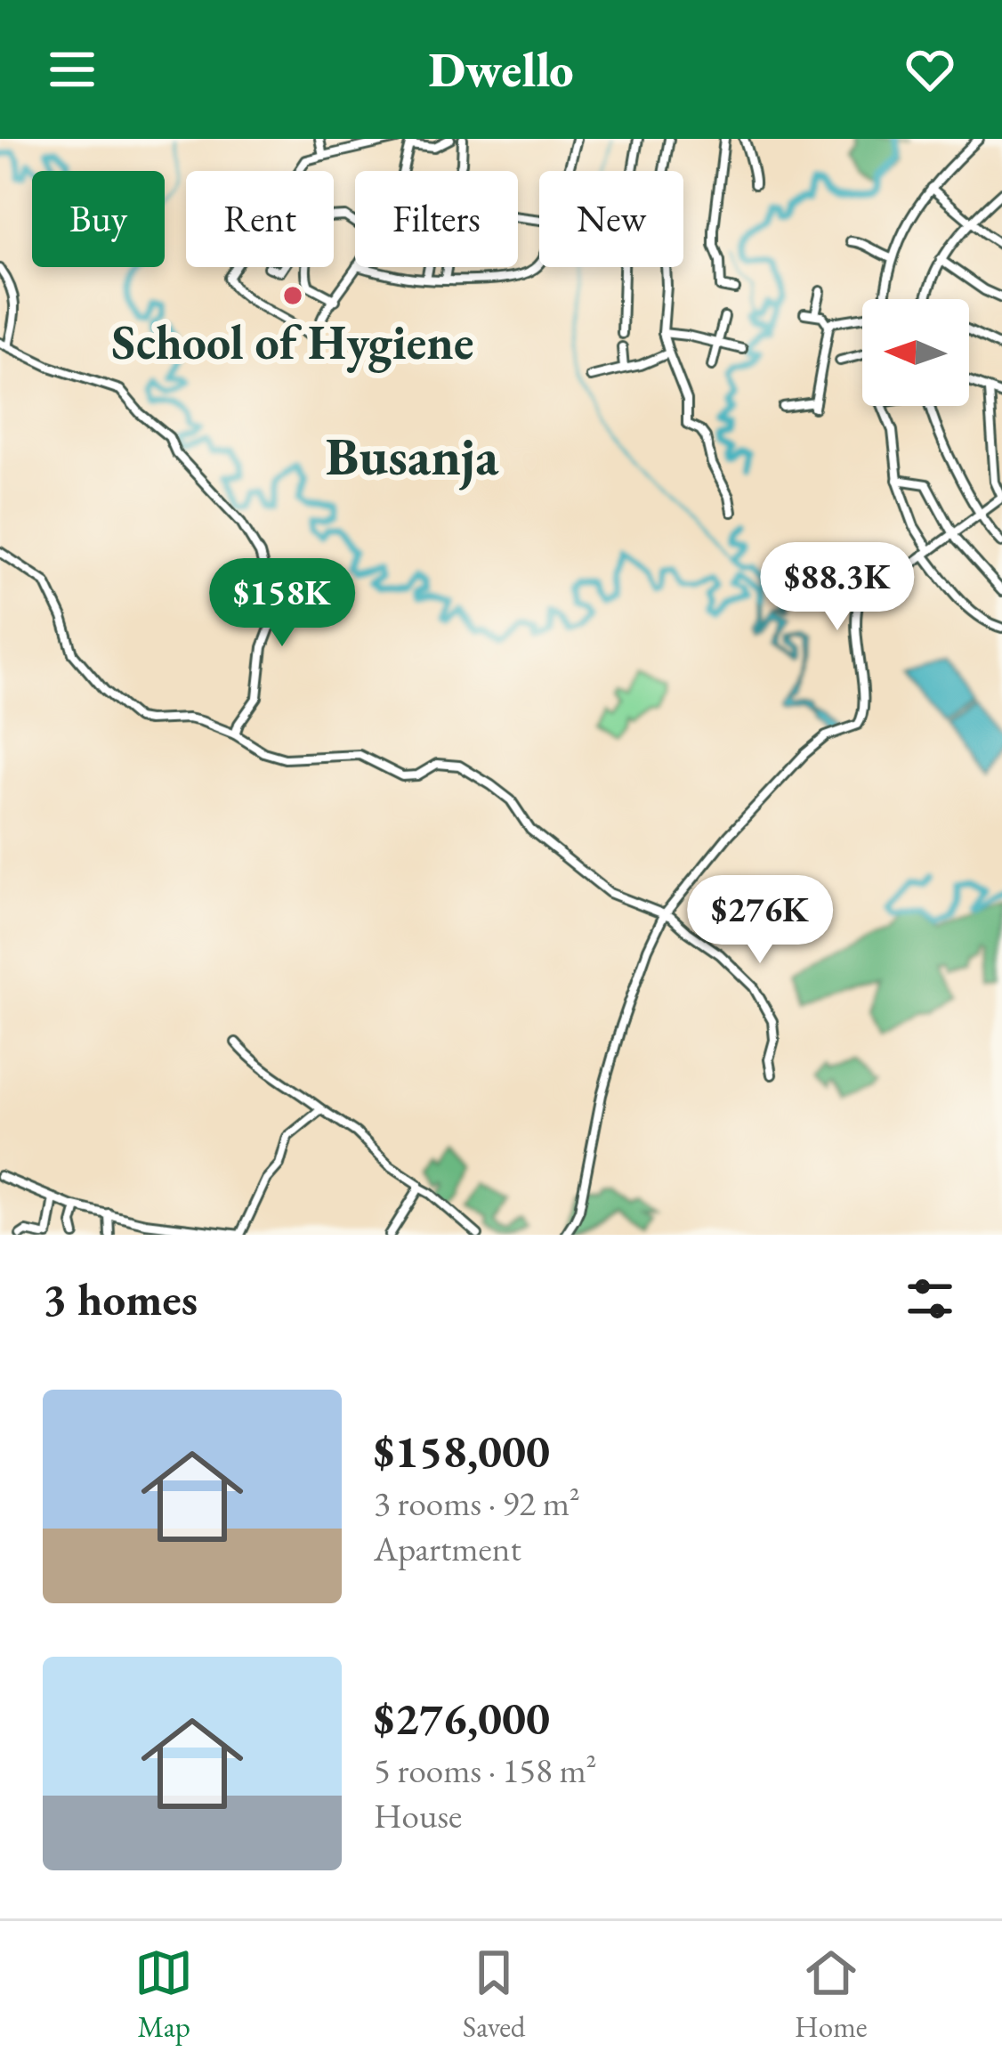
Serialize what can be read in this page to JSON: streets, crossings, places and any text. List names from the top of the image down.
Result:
{
  "districts": ["Busanja"],
  "places": ["School of Hygiene"],
  "north": "left",
  "page": {
    "header": "Dwello",
    "chip": [
      "Buy",
      "Rent",
      "Filters",
      "New"
    ],
    "price": ["$88.3K", "$158K", "$276K"],
    "heading": "3 homes",
    "list": [
      {
        "name": "$158,000",
        "note": "3 rooms · 92 m² · Apartment"
      },
      {
        "name": "$276,000",
        "note": "5 rooms · 158 m² · House"
      }
    ],
    "tabs": ["Map", "Saved", "Home"]
  }
}
